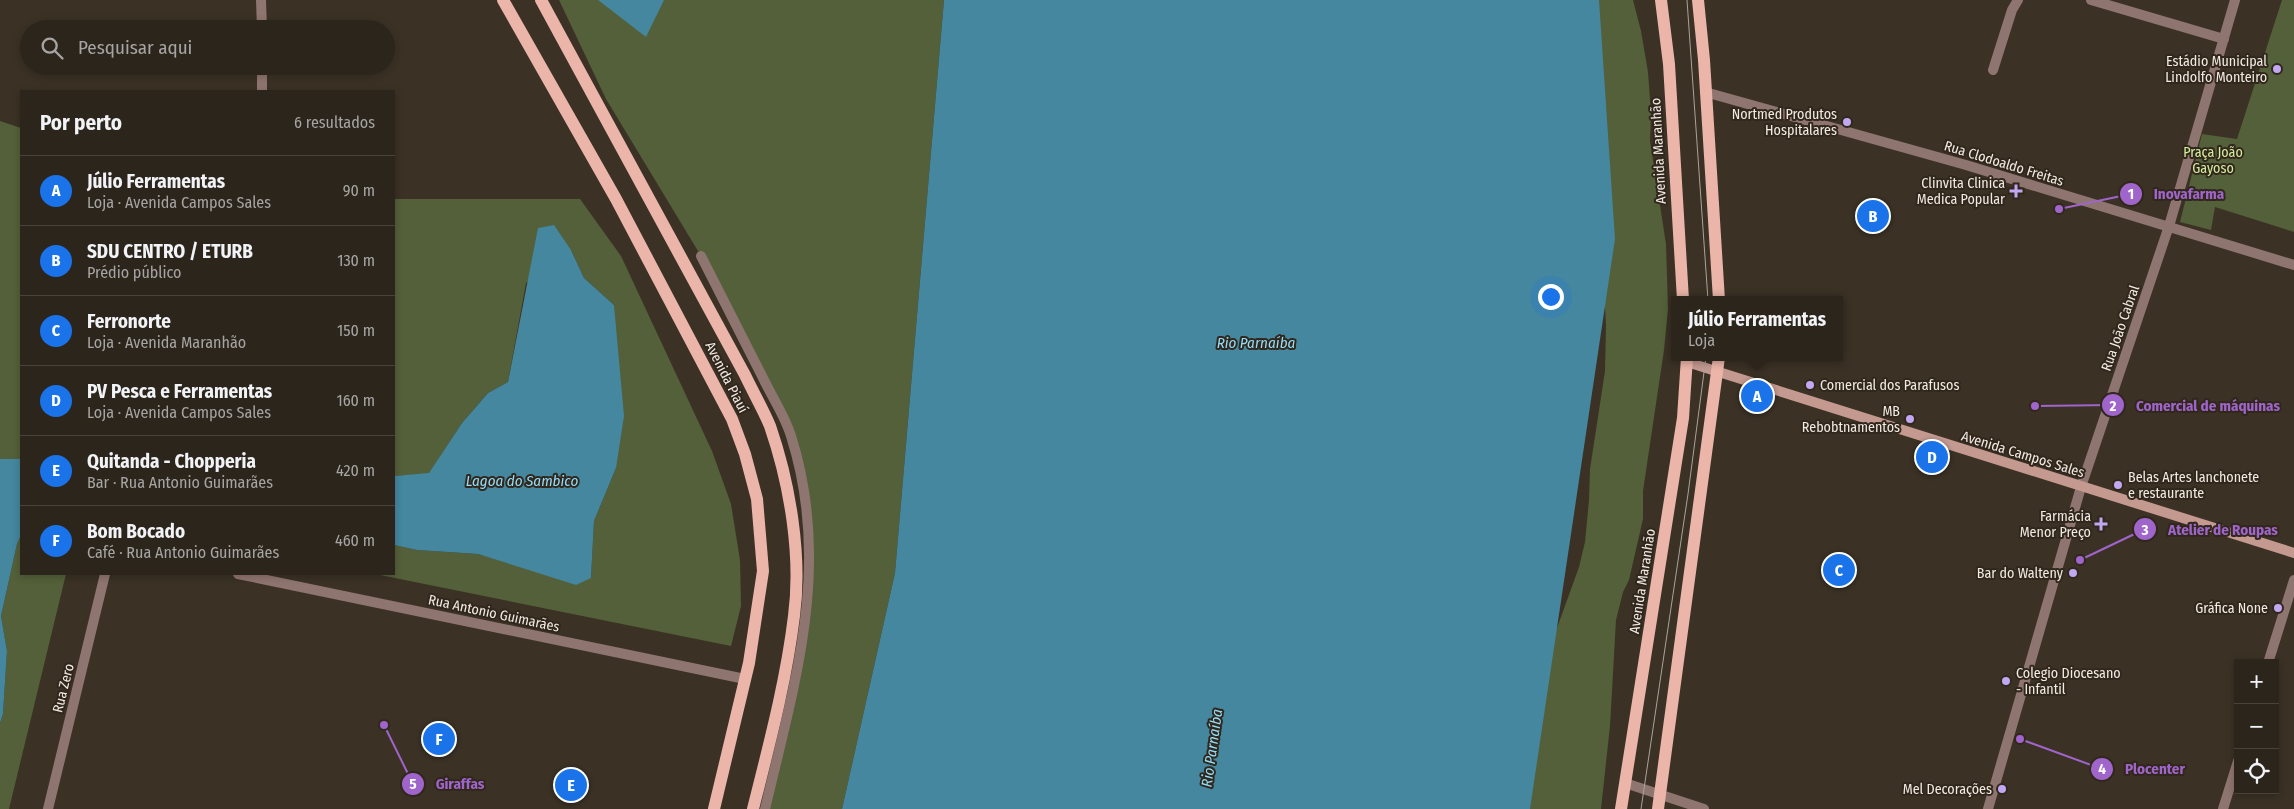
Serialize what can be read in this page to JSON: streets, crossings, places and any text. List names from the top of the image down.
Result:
{
  "streets": {
    "main road": ["Avenida Maranhão", "Avenida Piauí", "Avenida Campos Sales"],
    "street": [
      "Rua Clodoaldo Freitas",
      "Rua João Cabral",
      "Rua Antonio Guimarães",
      "Rua Zero"
    ]
  },
  "crossings": [
    ["Rua Clodoaldo Freitas", "Rua João Cabral"],
    ["Rua João Cabral", "Avenida Campos Sales"],
    ["Avenida Piauí", "Rua Antonio Guimarães"]
  ],
  "water": ["Rio Parnaíba", "Lagoa do Sambico"],
  "parks": ["Praça João Gayoso"],
  "places": {
    "other": [
      "Estádio Municipal Lindolfo Monteiro",
      "Nortmed Produtos Hospitalares",
      "Inovafarma",
      "Comercial dos Parafusos",
      "Comercial de máquinas",
      "MB Rebobtnamentos",
      "Belas Artes lanchonete e restaurante",
      "Atelier de Roupas",
      "Bar do Walteny",
      "Gráfica None",
      "Colegio Diocesano - Infantil",
      "Giraffas",
      "Plocenter",
      "Mel Decorações"
    ],
    "health": ["Clinvita Clinica Medica Popular", "Farmácia Menor Preço"]
  },
  "page": {
    "search": "Pesquisar aqui",
    "heading": ["Por perto", "6 resultados"],
    "list": [
      {
        "mark": "A",
        "name": "Júlio Ferramentas",
        "note": "Loja · Avenida Campos Sales",
        "value": "90 m"
      },
      {
        "mark": "B",
        "name": "SDU CENTRO / ETURB",
        "note": "Prédio público",
        "value": "130 m"
      },
      {
        "mark": "C",
        "name": "Ferronorte",
        "note": "Loja · Avenida Maranhão",
        "value": "150 m"
      },
      {
        "mark": "D",
        "name": "PV Pesca e Ferramentas",
        "note": "Loja · Avenida Campos Sales",
        "value": "160 m"
      },
      {
        "mark": "E",
        "name": "Quitanda - Chopperia",
        "note": "Bar · Rua Antonio Guimarães",
        "value": "420 m"
      },
      {
        "mark": "F",
        "name": "Bom Bocado",
        "note": "Café · Rua Antonio Guimarães",
        "value": "460 m"
      }
    ],
    "pins": [
      "B",
      "A",
      "D",
      "C",
      "F",
      "E"
    ],
    "popup": ["Júlio Ferramentas", "Loja"],
    "map_buttons": ["+", "−"]
  }
}
